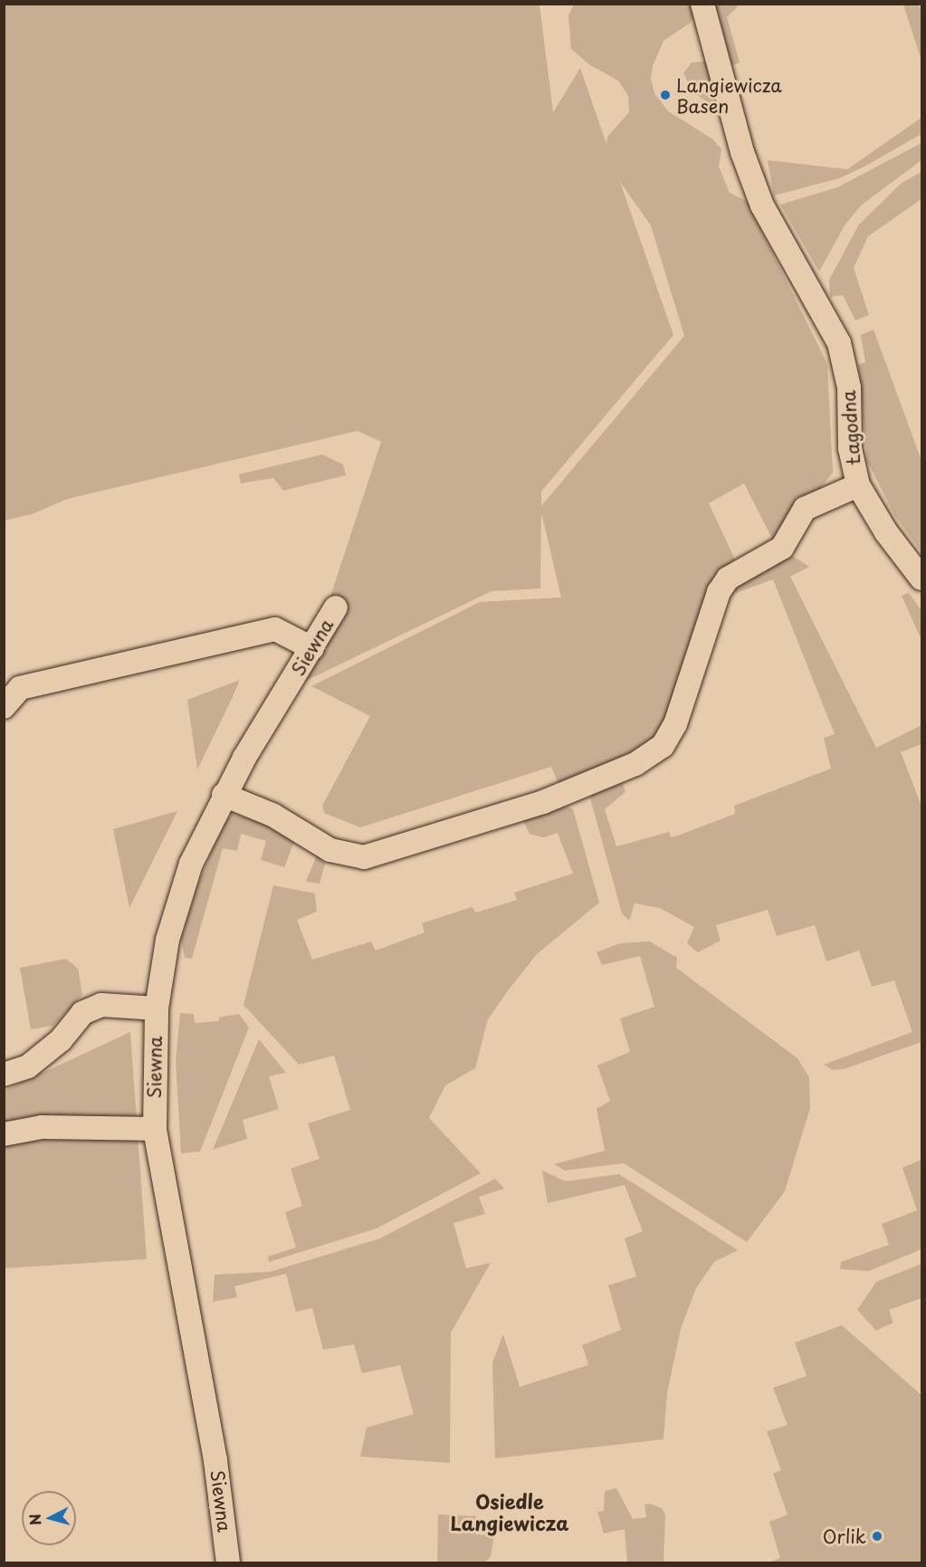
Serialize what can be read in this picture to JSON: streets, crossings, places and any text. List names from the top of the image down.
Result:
{
  "streets": {
    "street": ["Łagodna", "Siewna"]
  },
  "districts": ["Osiedle Langiewicza"],
  "places": ["Langiewicza Basen", "Orlik"],
  "north": "left"
}
